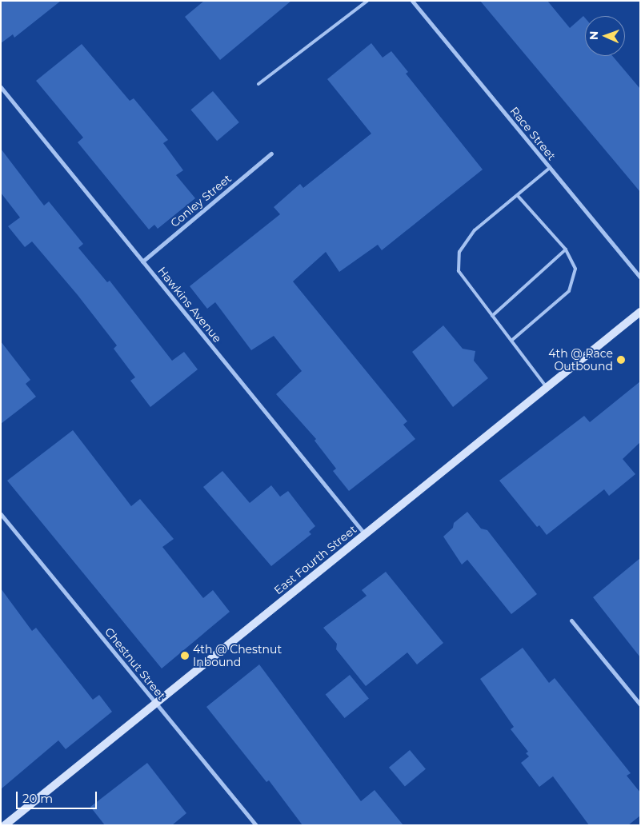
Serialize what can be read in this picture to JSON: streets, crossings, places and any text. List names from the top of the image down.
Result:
{
  "streets": {
    "street": [
      "Race Street",
      "Conley Street",
      "Hawkins Avenue",
      "East Fourth Street",
      "Chestnut Street"
    ]
  },
  "crossings": [
    ["Conley Street", "Hawkins Avenue"],
    ["Hawkins Avenue", "East Fourth Street"],
    ["East Fourth Street", "Chestnut Street"]
  ],
  "places": ["4th @ Race Outbound", "4th @ Chestnut Inbound"],
  "scale_bar": "20 m",
  "north": "left"
}
